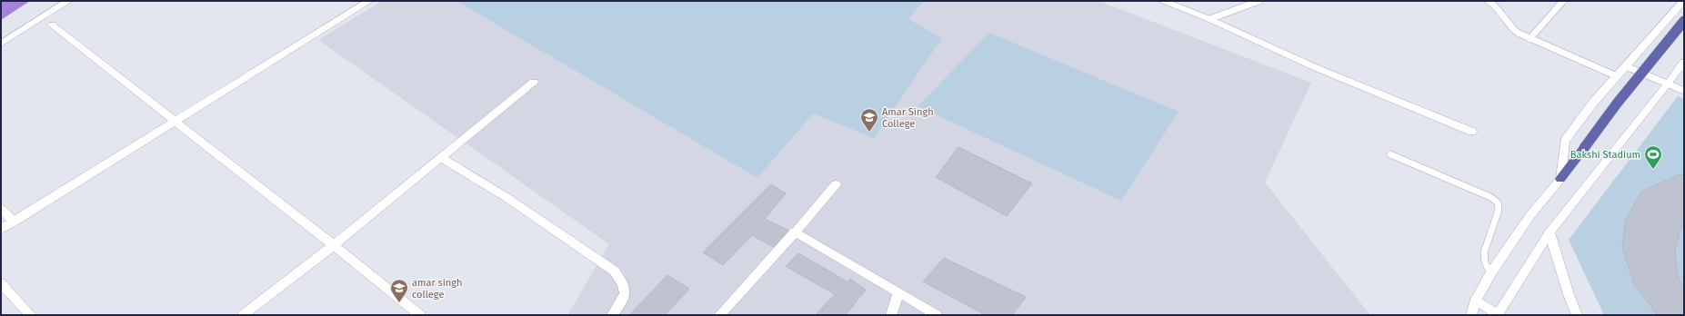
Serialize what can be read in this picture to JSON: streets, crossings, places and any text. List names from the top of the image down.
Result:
{
  "places": {
    "school or university": ["Amar Singh College", "amar singh college"],
    "sports": ["Bakshi Stadium"]
  }
}
